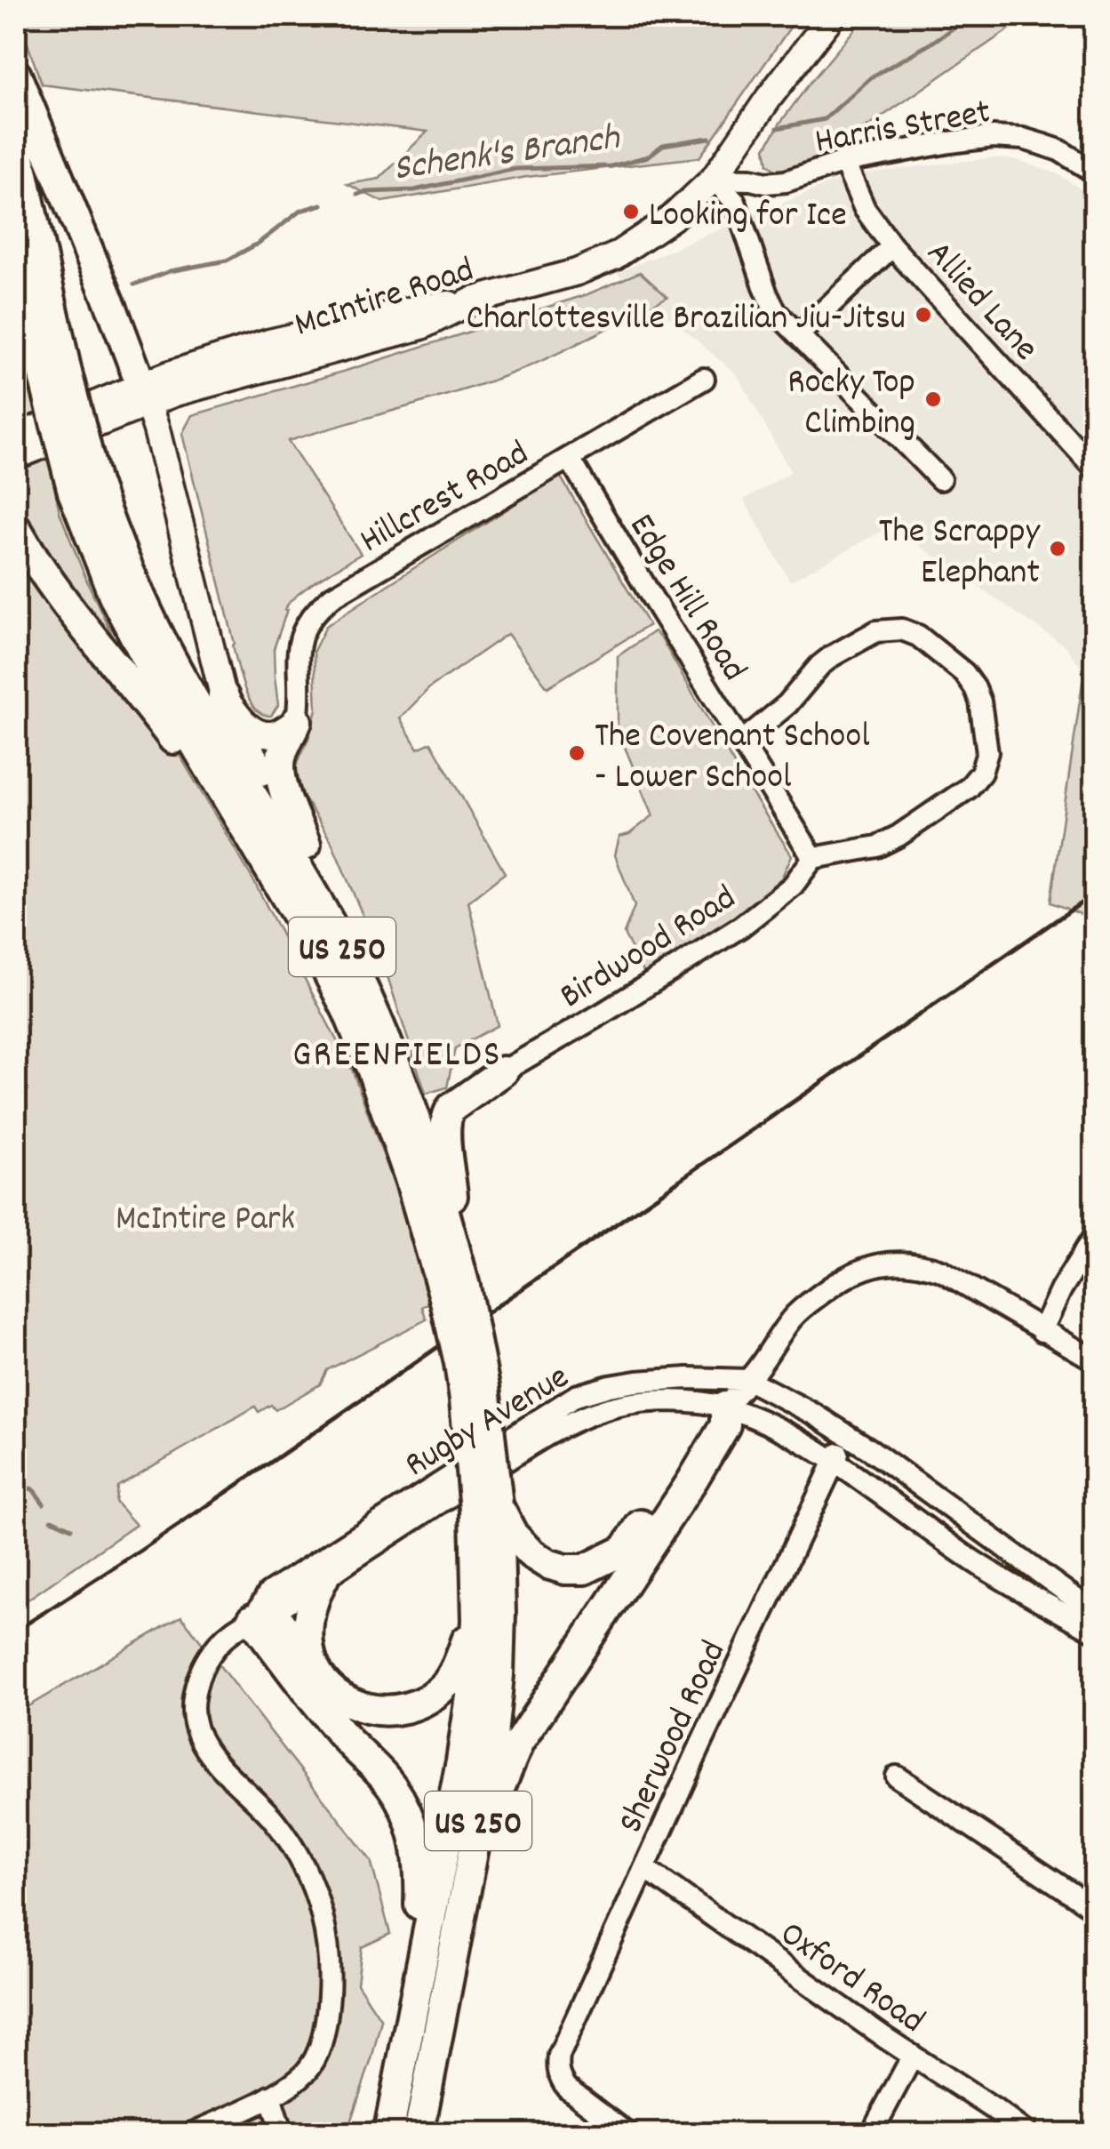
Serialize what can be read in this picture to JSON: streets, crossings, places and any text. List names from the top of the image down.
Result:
{
  "streets": {
    "highway": ["US 250"],
    "main road": ["McIntire Road"],
    "street": [
      "Harris Street",
      "Allied Lane",
      "Hillcrest Road",
      "Edge Hill Road",
      "Birdwood Road",
      "Rugby Avenue",
      "Sherwood Road",
      "Oxford Road"
    ]
  },
  "crossings": [
    ["Harris Street", "McIntire Road"],
    ["Harris Street", "Allied Lane"],
    ["Hillcrest Road", "Edge Hill Road"],
    ["Edge Hill Road", "Birdwood Road"],
    ["Rugby Avenue", "Sherwood Road"],
    ["Sherwood Road", "Oxford Road"]
  ],
  "districts": ["GREENFIELDS"],
  "water": ["Schenk's Branch"],
  "parks": ["McIntire Park"],
  "places": [
    "Looking for Ice",
    "Charlottesville Brazilian Jiu-Jitsu",
    "Rocky Top Climbing",
    "The Scrappy Elephant",
    "The Covenant School - Lower School"
  ]
}
